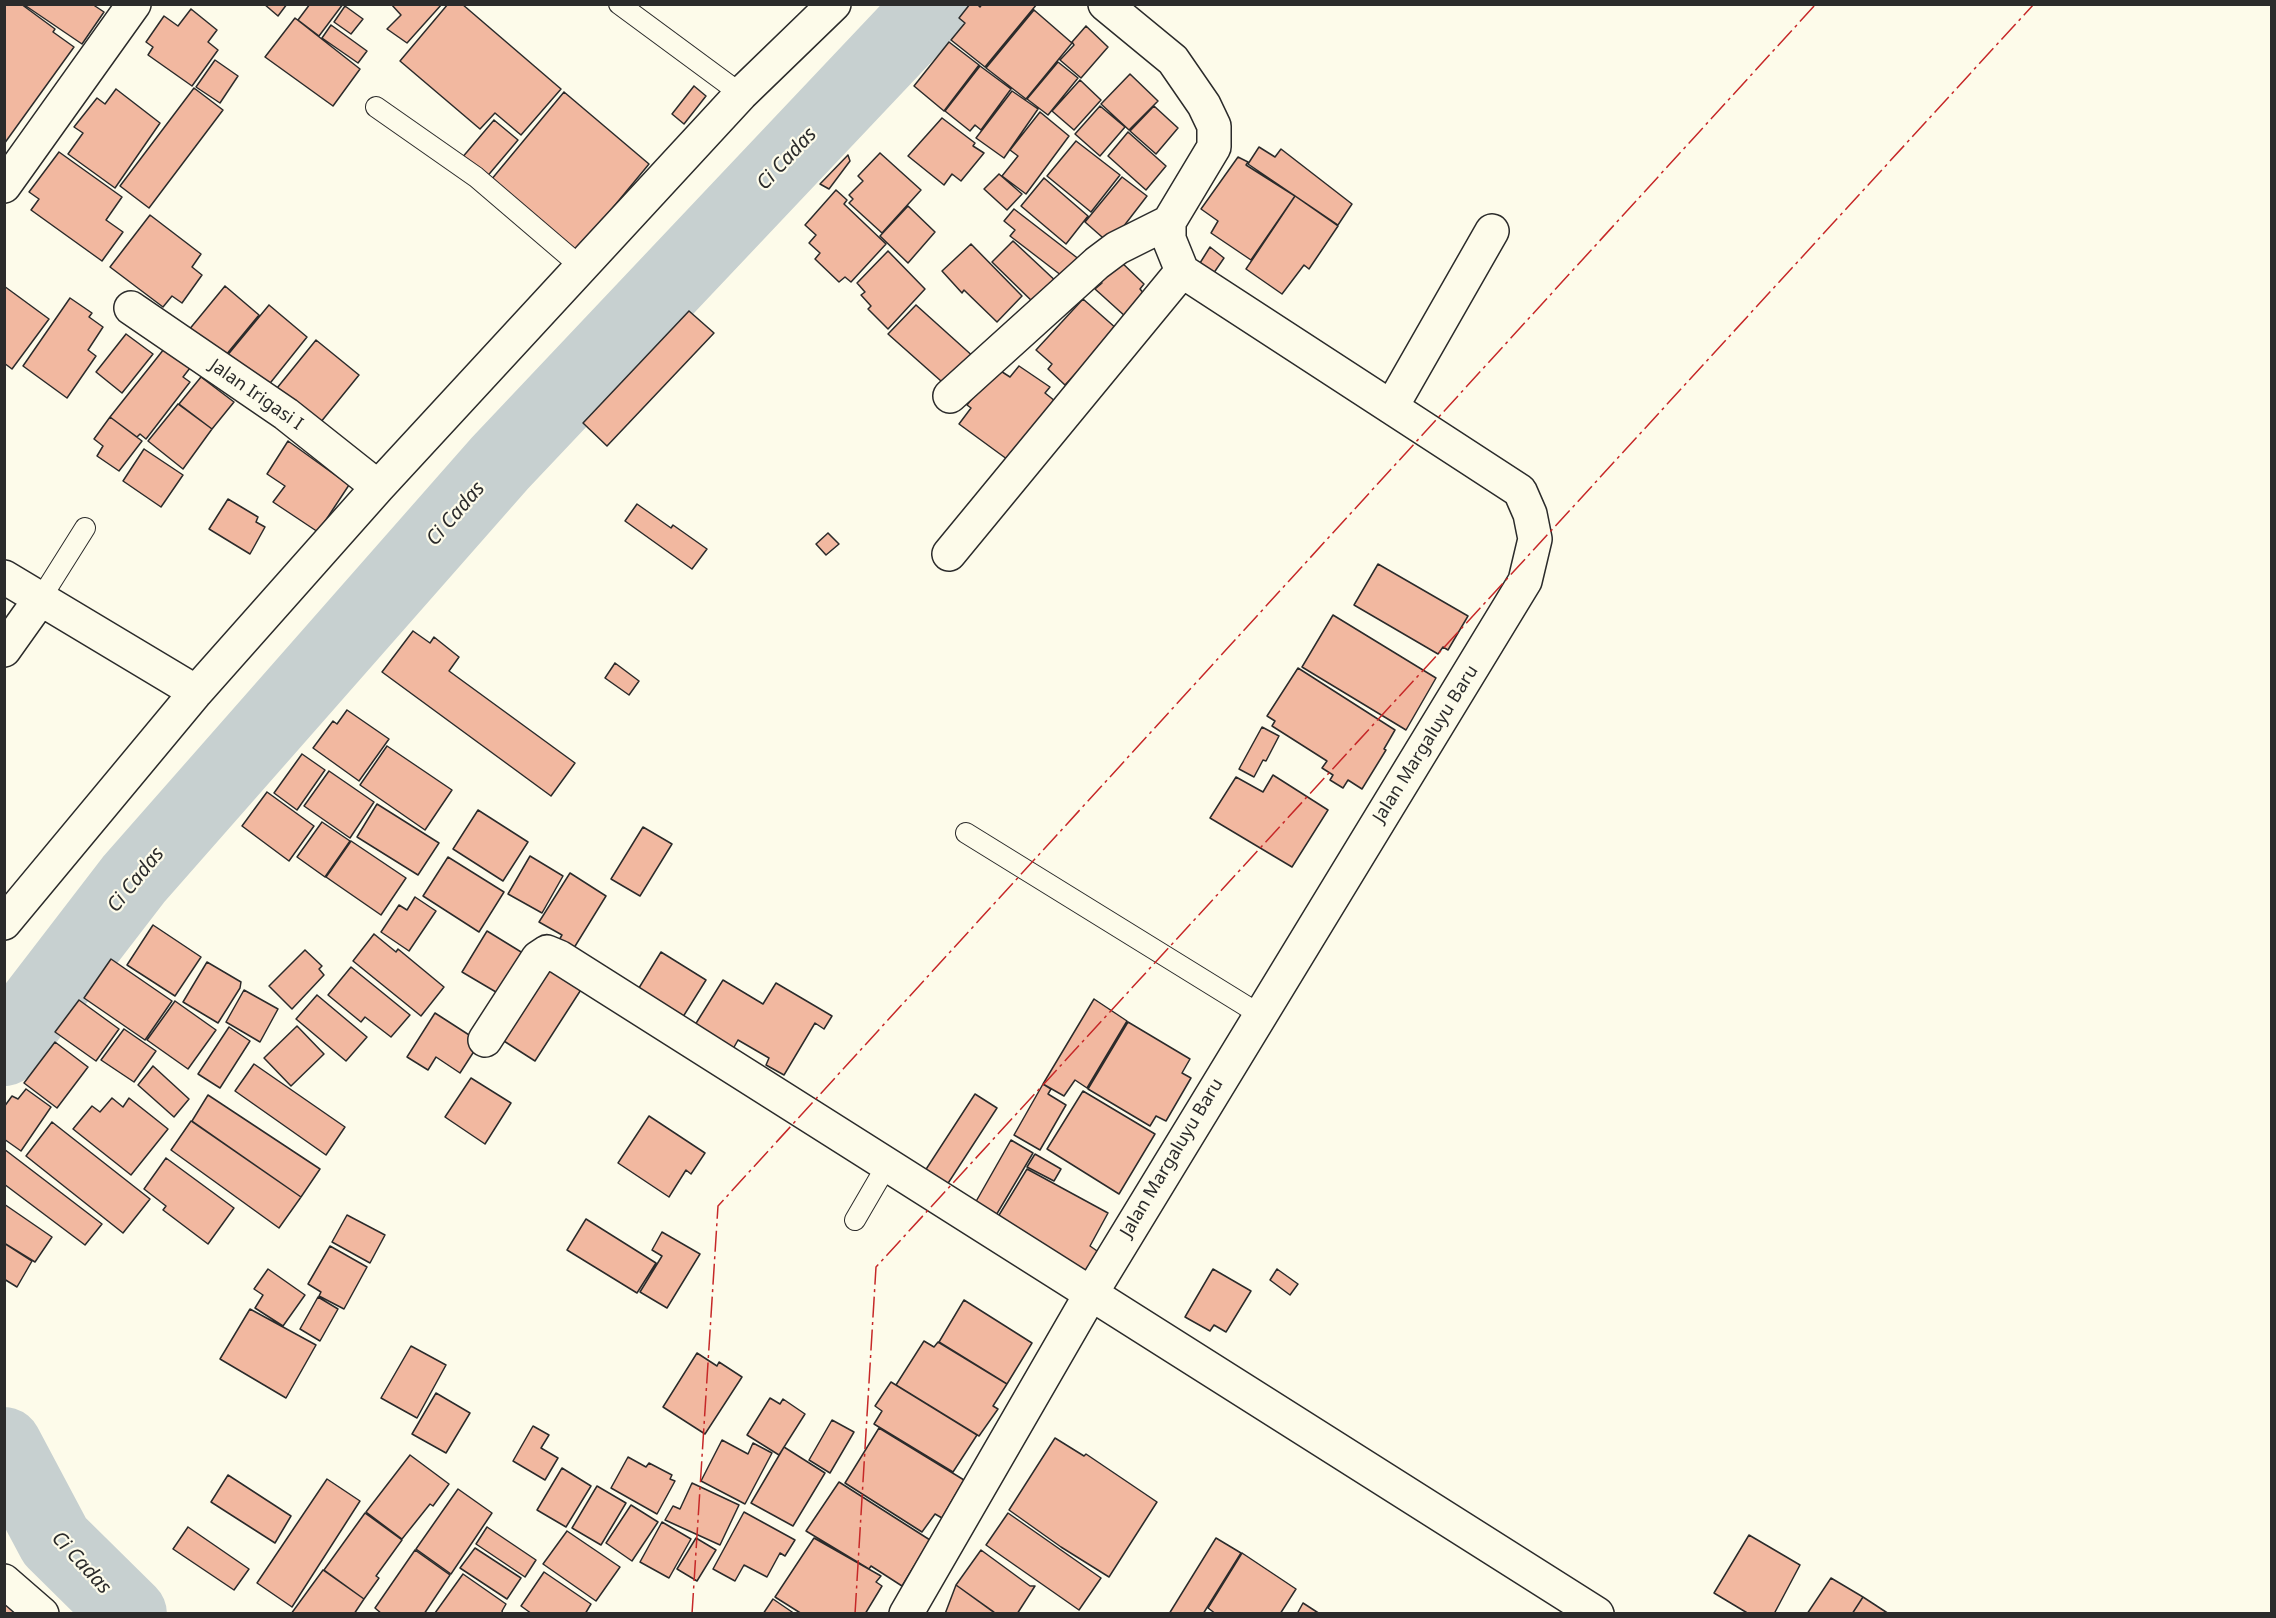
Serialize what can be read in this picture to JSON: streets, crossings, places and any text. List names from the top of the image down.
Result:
{
  "streets": {
    "street": ["Jalan Irigasi I", "Jalan Margaluyu Baru"]
  },
  "water": ["Ci Cadas"]
}
